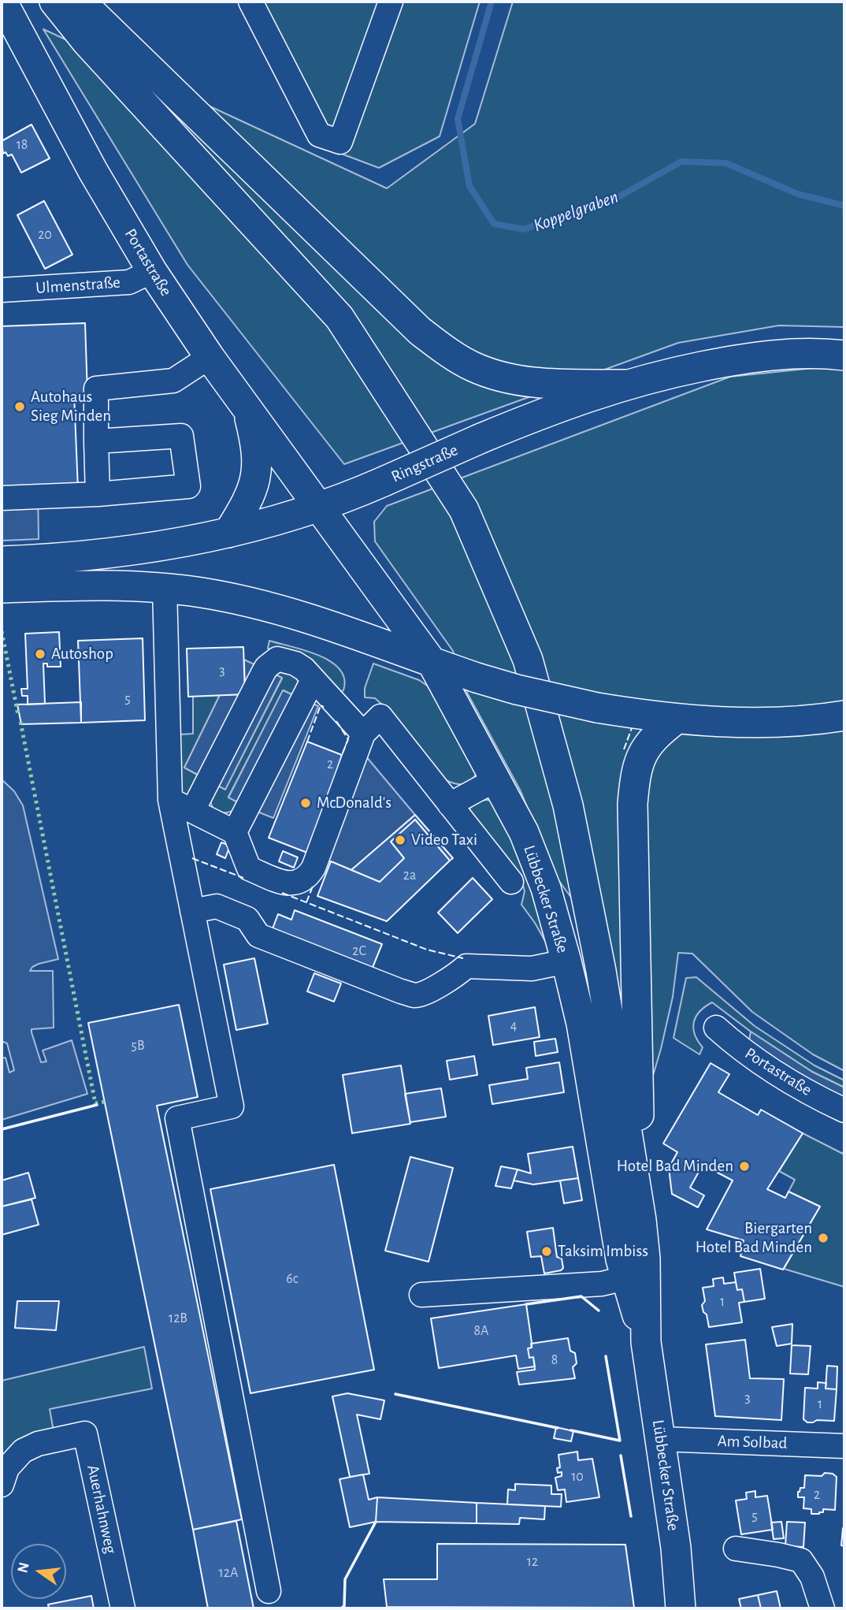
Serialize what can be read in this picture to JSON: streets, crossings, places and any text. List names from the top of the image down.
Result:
{
  "streets": {
    "main road": ["Portastraße", "Ringstraße", "Lübbecker Straße"],
    "street": ["Ulmenstraße", "Am Solbad", "Auerhahnweg"]
  },
  "crossings": [
    ["Portastraße", "Ulmenstraße"],
    ["Portastraße", "Ringstraße"],
    ["Portastraße", "Lübbecker Straße"],
    ["Ringstraße", "Lübbecker Straße"],
    ["Lübbecker Straße", "Am Solbad"]
  ],
  "water": ["Koppelgraben"],
  "places": [
    "Autohaus Sieg Minden",
    "Autoshop",
    "McDonald's",
    "Video Taxi",
    "Hotel Bad Minden",
    "Biergarten Hotel Bad Minden",
    "Taksim Imbiss"
  ],
  "house_numbers": [
    "18",
    "20",
    "3",
    "5",
    "2",
    "2a",
    "2C",
    "4",
    "5B",
    "6c",
    "1",
    "12B",
    "8A",
    "8",
    "3",
    "1",
    "10",
    "2",
    "5",
    "12",
    "12A"
  ],
  "north": "left"
}
